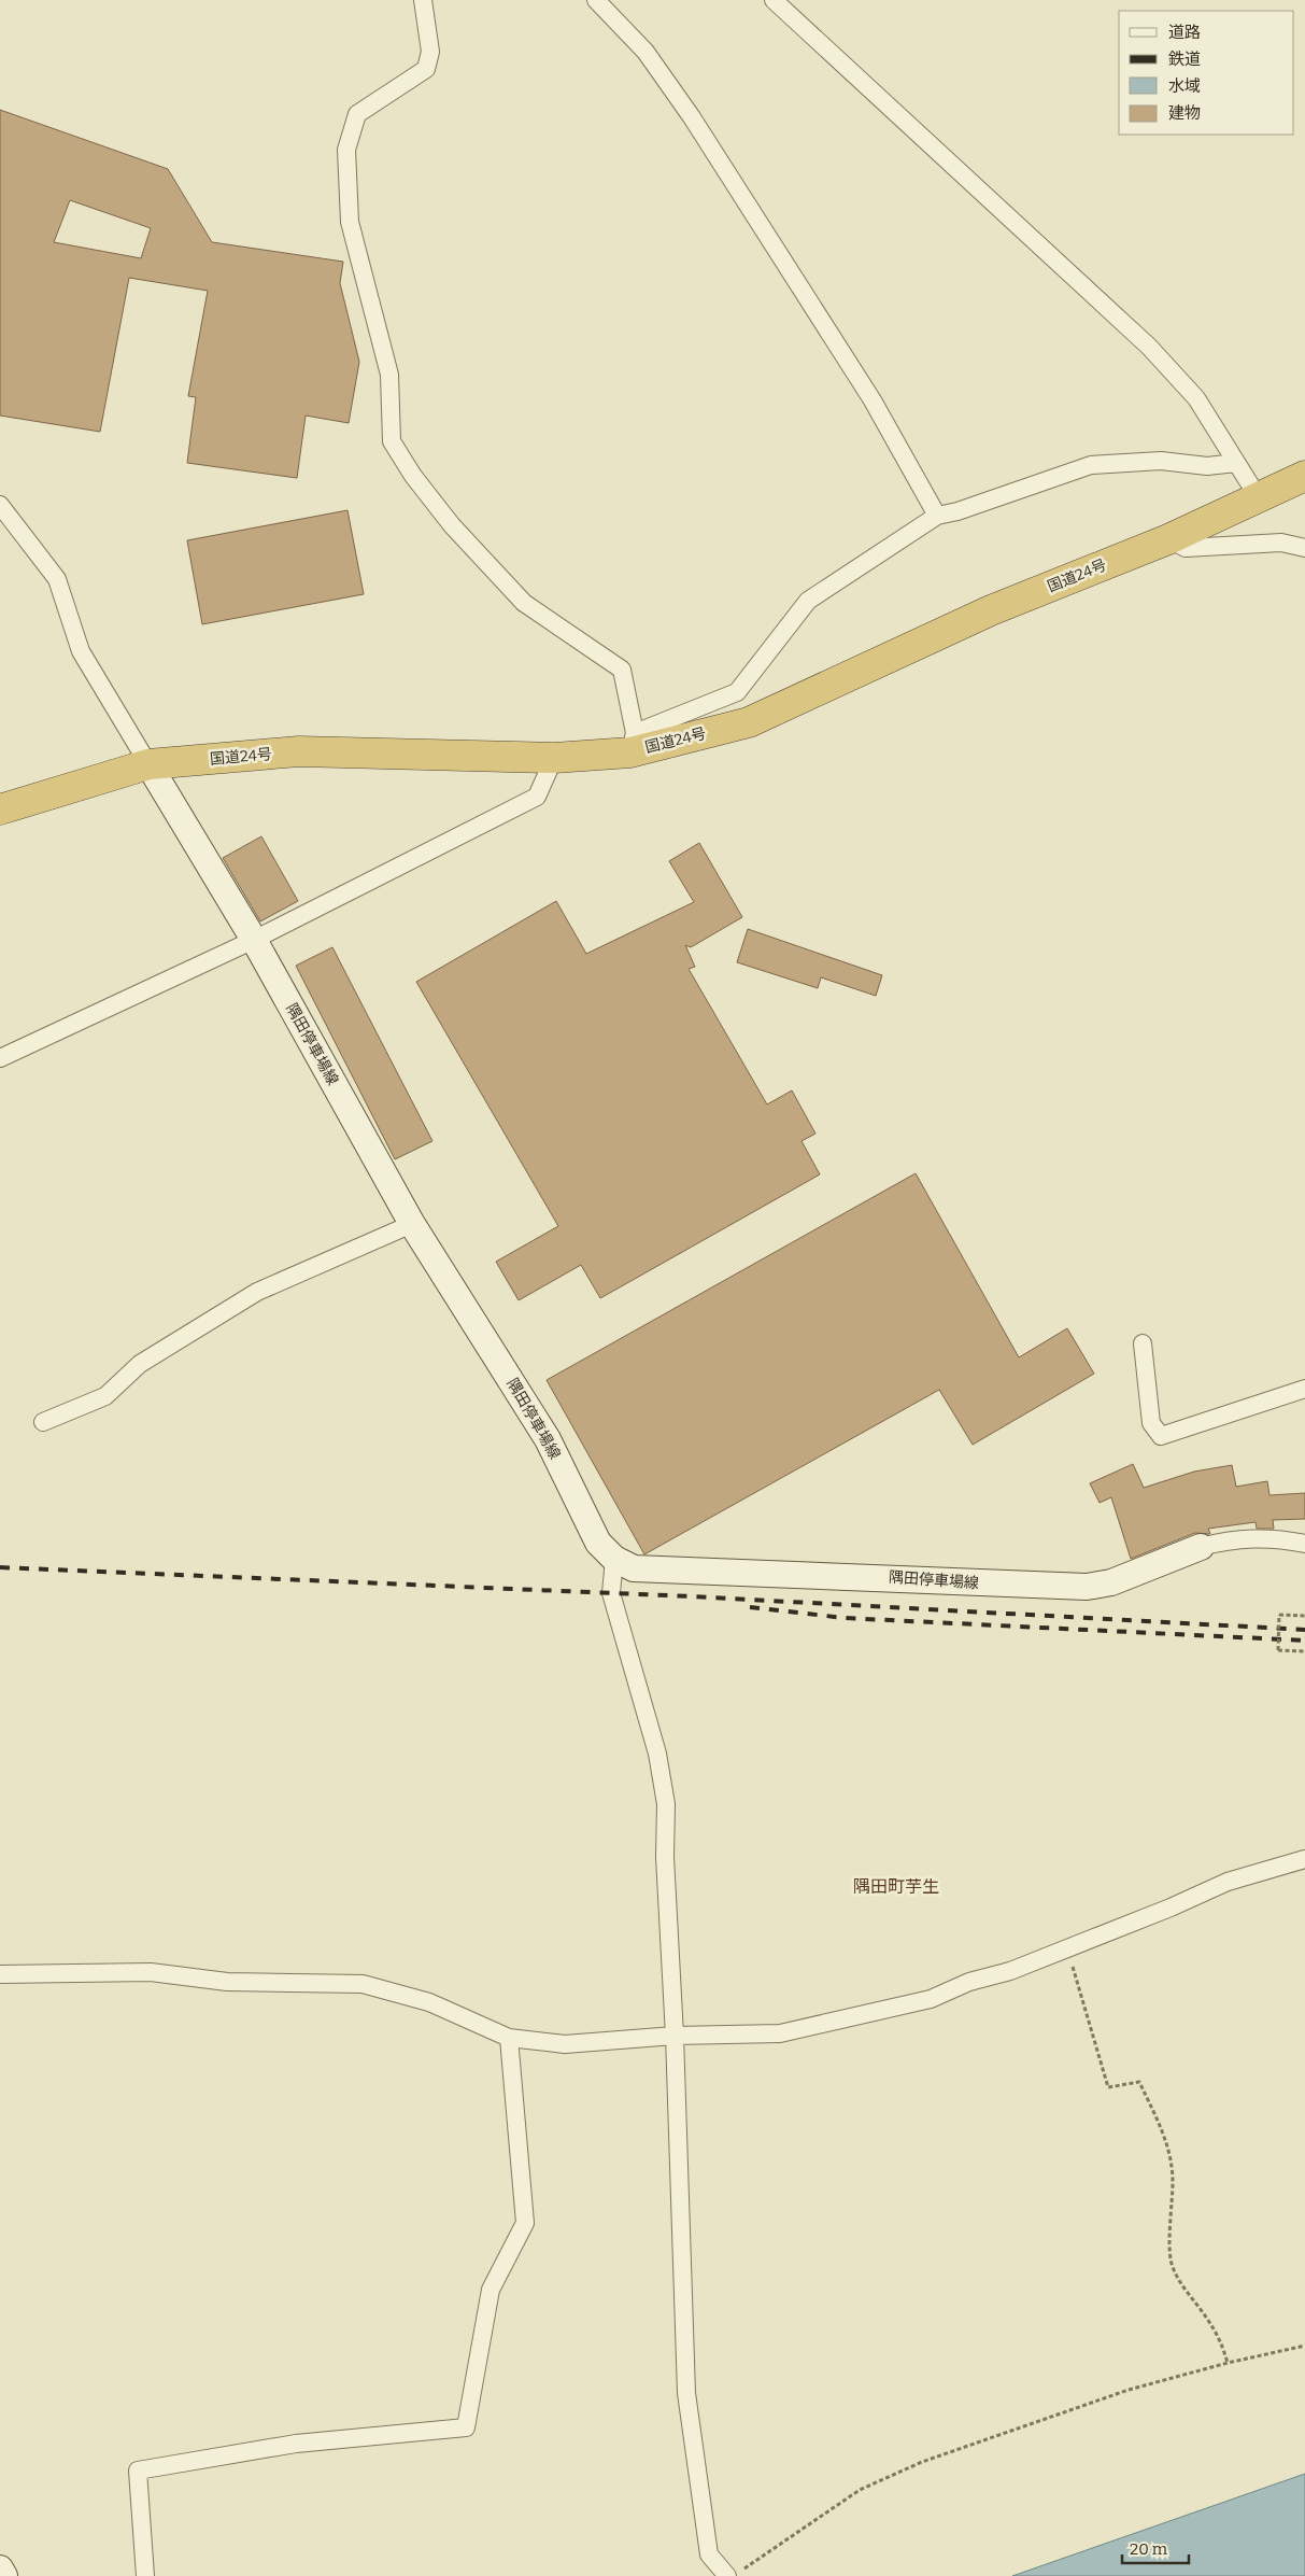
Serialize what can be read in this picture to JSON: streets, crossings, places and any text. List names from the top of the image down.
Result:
{
  "streets": {
    "highway": ["国道24号"],
    "main road": ["隅田停車場線"]
  },
  "crossings": [
    ["国道24号", "隅田停車場線"]
  ],
  "districts": ["隅田町芋生"],
  "legend": [
    "道路",
    "鉄道",
    "水域",
    "建物"
  ],
  "scale_bar": "20 m"
}
